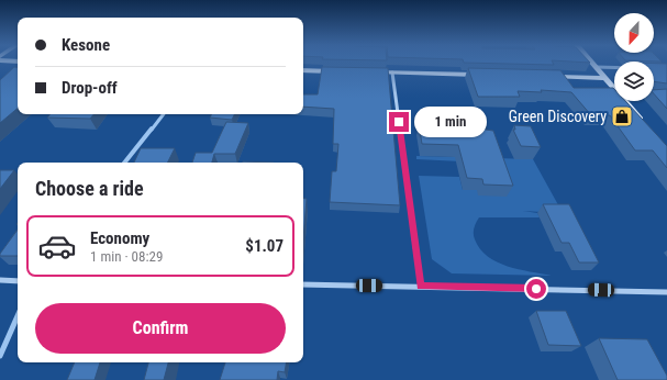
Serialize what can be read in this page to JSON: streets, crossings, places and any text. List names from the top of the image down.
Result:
{
  "places": {
    "shop": ["Green Discovery"]
  },
  "north": "bottom",
  "page": {
    "banner": ["Kesone", "Drop-off"],
    "bubble": "1 min",
    "heading": "Choose a ride",
    "list": [
      {
        "name": "Economy",
        "note": "1 min · 08:29",
        "value": "$1.07"
      }
    ],
    "buttons": "Confirm"
  }
}
